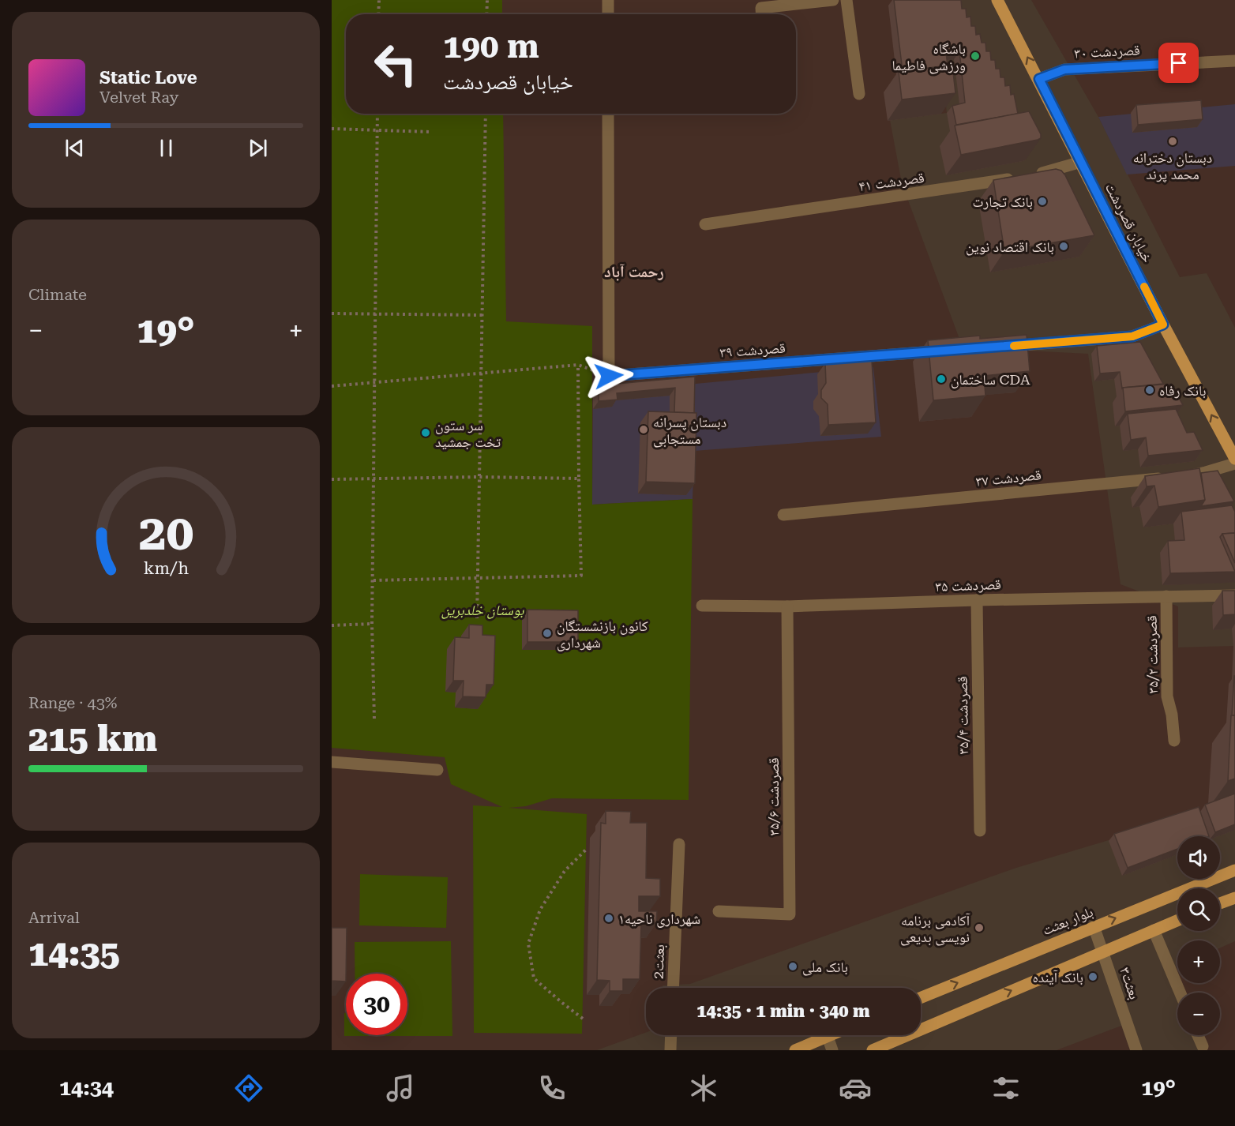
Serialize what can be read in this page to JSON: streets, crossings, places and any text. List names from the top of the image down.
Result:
{
  "streets": {
    "main road": ["خیابان قصردشت", "بلوار بعثت"],
    "street": [
      "قصردشت ۳۰",
      "قصردشت ۴۱",
      "قصردشت ۳۹",
      "قصردشت ۳۷",
      "قصردشت ۳۵",
      "قصردشت ۳۵/۲",
      "قصردشت ۳۵/۴",
      "قصردشت ۳۵/۶",
      "2بعثت",
      "بعثت۳"
    ]
  },
  "crossings": [
    ["قصردشت ۳۰", "خیابان قصردشت"],
    ["قصردشت ۴۱", "خیابان قصردشت"],
    ["قصردشت ۳۵", "قصردشت ۳۵/۲"],
    ["قصردشت ۳۵", "قصردشت ۳۵/۴"],
    ["قصردشت ۳۵", "قصردشت ۳۵/۶"],
    ["بلوار بعثت", "بعثت۳"]
  ],
  "one_way": ["خیابان قصردشت"],
  "districts": ["رحمت آباد"],
  "parks": ["بوستان خلدبرین"],
  "places": [
    "باشگاه ورزشی فاطیما",
    "دبستان دخترانه محمد پرند",
    "بانک تجارت",
    "بانک اقتصاد نوین",
    "ساختمان CDA",
    "بانک رفاه",
    "دبستان پسرانه مستجابی",
    "سر ستون تخت جمشید",
    "کانون بازنشستگان شهرداری",
    "شهرداری ناحیه۱",
    "آکادمی برنامه نویسی بدیعی",
    "بانک ملی",
    "بانک آینده"
  ],
  "page": {
    "turn": ["190 m", "خیابان قصردشت"],
    "song": ["Static Love", "Velvet Ray"],
    "tile": [
      "Climate",
      ["Range · 43%", "215 km"],
      ["Arrival", "14:35"]
    ],
    "heat": ["−", "19°", "+"],
    "map_buttons": ["+", "−"],
    "limit": "30",
    "trip": "14:35 · 1 min · 340 m",
    "tabs": ["14:34", "19°"],
    "gauge": ["20", "km/h"]
  }
}
